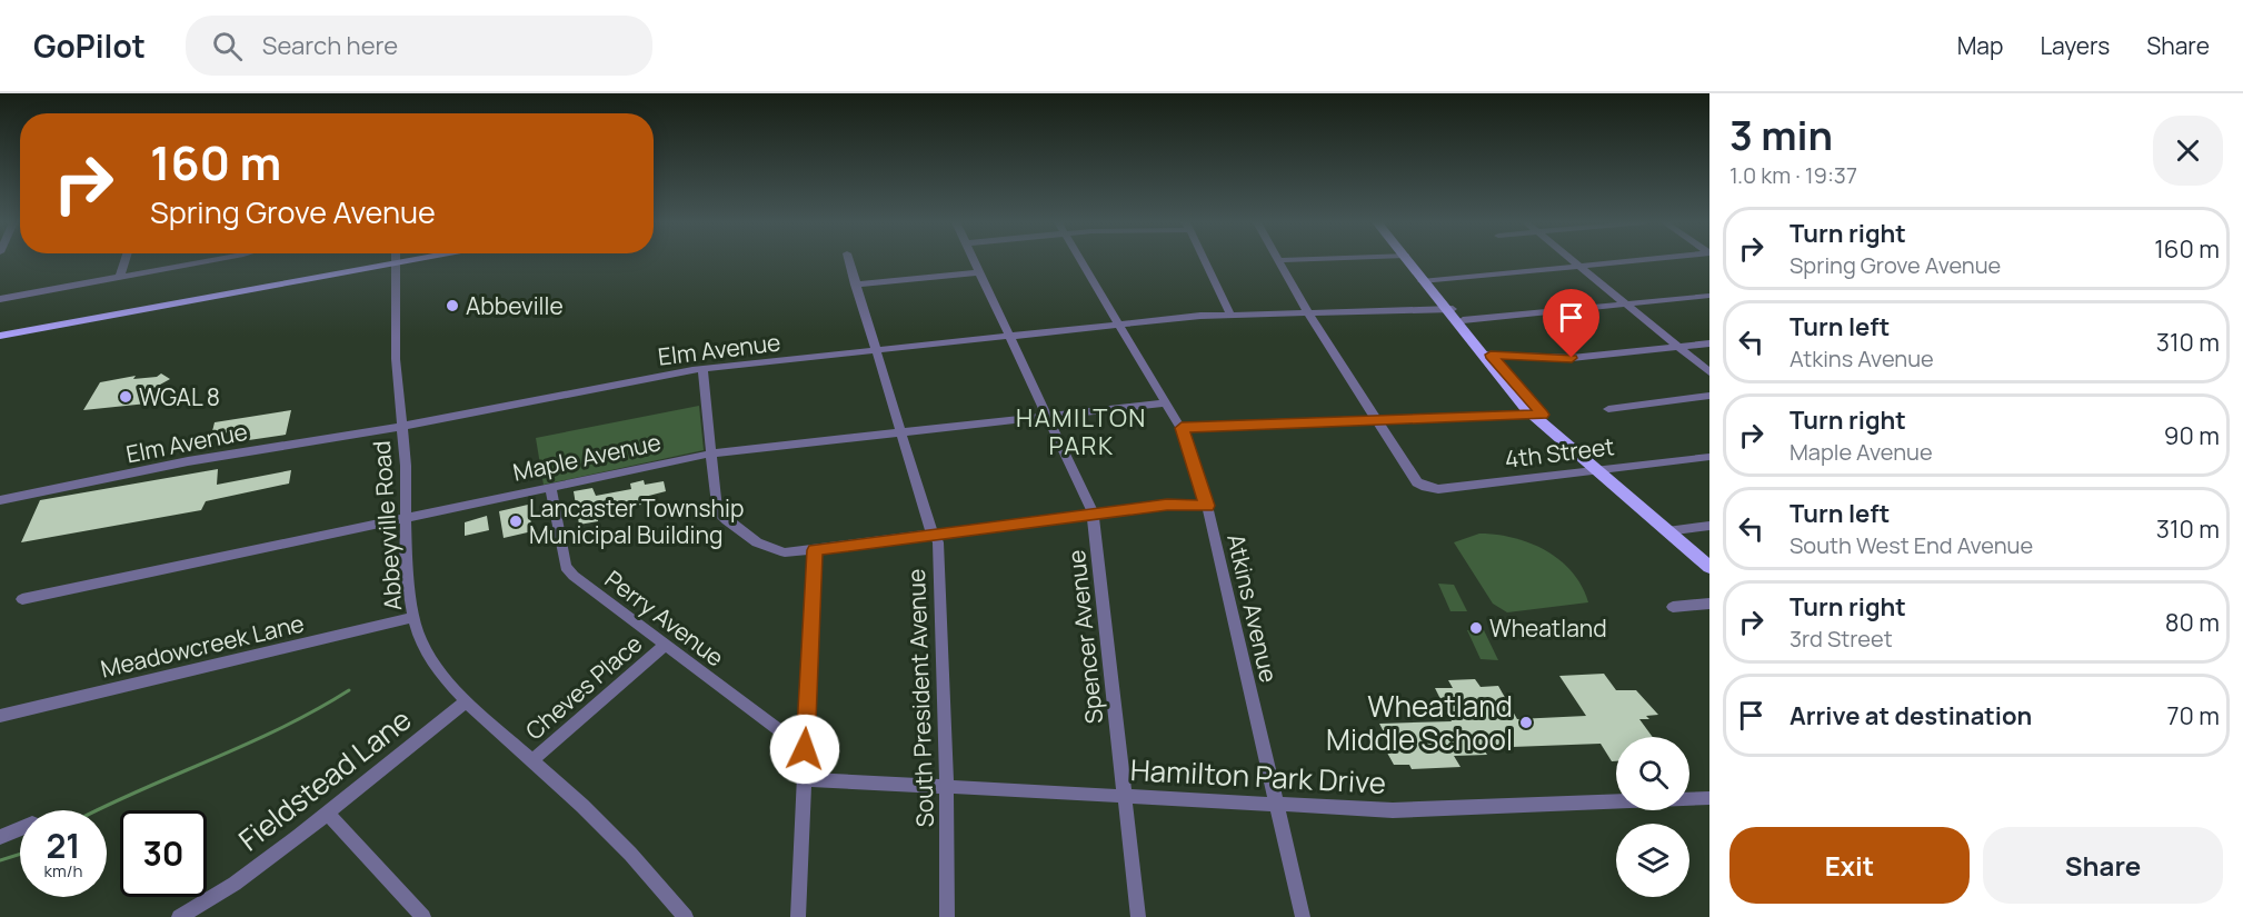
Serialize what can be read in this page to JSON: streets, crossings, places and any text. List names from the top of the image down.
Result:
{
  "streets": {
    "street": [
      "Elm Avenue",
      "4th Street",
      "Maple Avenue",
      "Abbeyville Road",
      "Atkins Avenue",
      "Perry Avenue",
      "Spencer Avenue",
      "Meadowcreek Lane",
      "Cheves Place",
      "South President Avenue",
      "Hamilton Park Drive",
      "Fieldstead Lane"
    ]
  },
  "crossings": [
    ["Elm Avenue", "Abbeyville Road"],
    ["Elm Avenue", "Atkins Avenue"],
    ["Elm Avenue", "Spencer Avenue"],
    ["Elm Avenue", "South President Avenue"],
    ["Maple Avenue", "Abbeyville Road"],
    ["Maple Avenue", "Atkins Avenue"],
    ["Maple Avenue", "Perry Avenue"],
    ["Maple Avenue", "Spencer Avenue"],
    ["Maple Avenue", "South President Avenue"],
    ["Abbeyville Road", "Meadowcreek Lane"],
    ["Abbeyville Road", "Cheves Place"],
    ["Abbeyville Road", "Fieldstead Lane"],
    ["Atkins Avenue", "Hamilton Park Drive"],
    ["Perry Avenue", "Cheves Place"],
    ["Spencer Avenue", "Hamilton Park Drive"],
    ["South President Avenue", "Hamilton Park Drive"]
  ],
  "districts": ["HAMILTON PARK"],
  "places": [
    "Abbeville",
    "WGAL 8",
    "Lancaster Township Municipal Building",
    "Wheatland",
    "Wheatland Middle School"
  ],
  "page": {
    "header": "GoPilot",
    "search": "Search here",
    "nav": ["Map", "Layers", "Share"],
    "heading": ["3 min", "1.0 km · 19:37"],
    "turn": ["160 m", "Spring Grove Avenue"],
    "list": [
      {
        "name": "Turn right",
        "note": "Spring Grove Avenue",
        "value": "160 m"
      },
      {
        "name": "Turn left",
        "note": "Atkins Avenue",
        "value": "310 m"
      },
      {
        "name": "Turn right",
        "note": "Maple Avenue",
        "value": "90 m"
      },
      {
        "name": "Turn left",
        "note": "South West End Avenue",
        "value": "310 m"
      },
      {
        "name": "Turn right",
        "note": "3rd Street",
        "value": "80 m"
      },
      {
        "name": "Arrive at destination",
        "value": "70 m"
      }
    ],
    "speed": "21 km/h",
    "limit": "30",
    "buttons": ["Exit", "Share"]
  }
}
